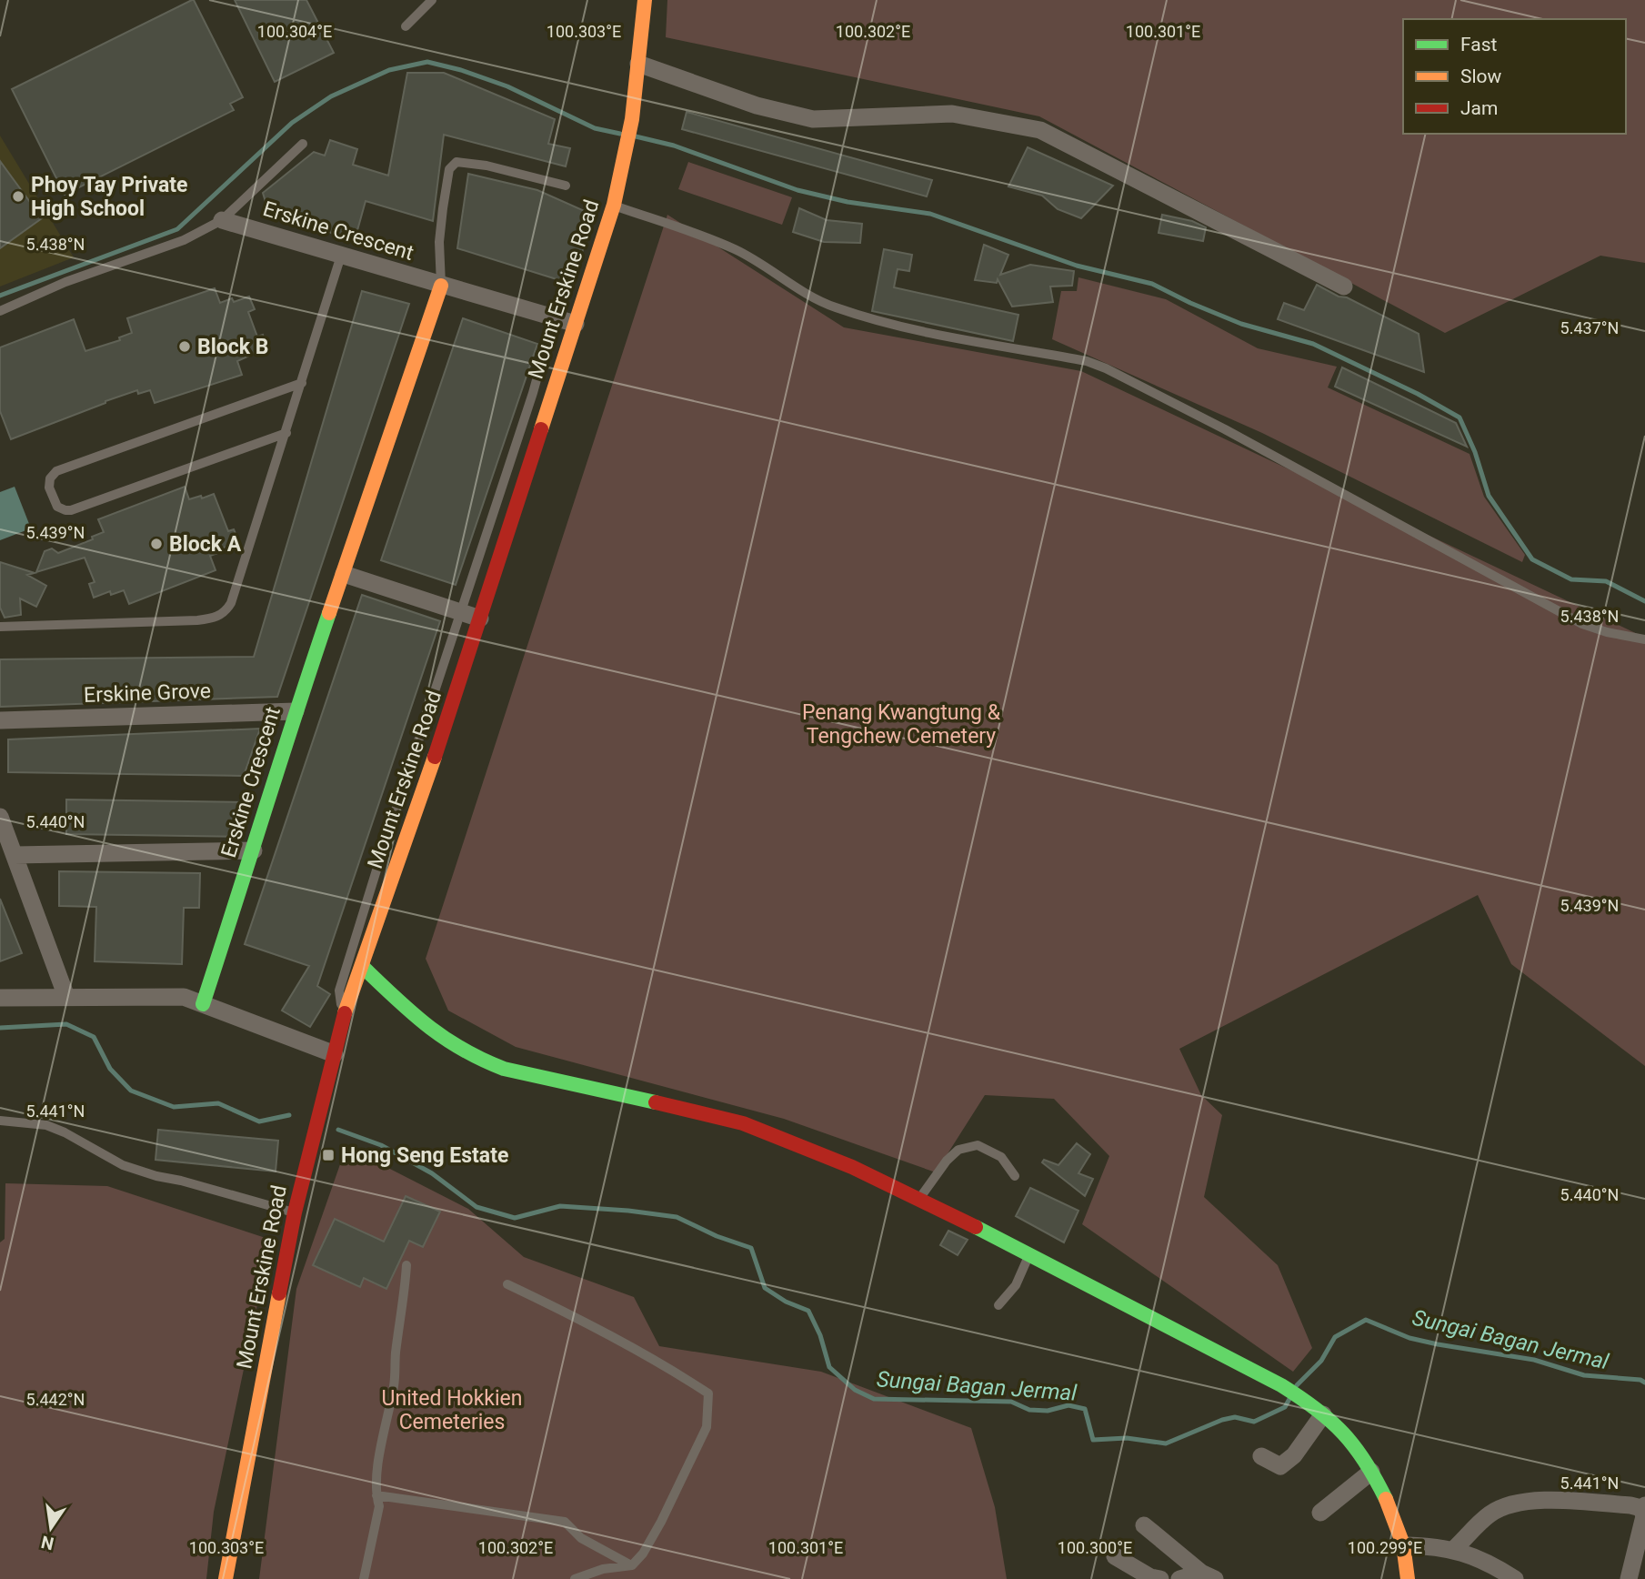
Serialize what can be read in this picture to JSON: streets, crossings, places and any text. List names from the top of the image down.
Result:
{
  "streets": {
    "street": ["Erskine Crescent", "Mount Erskine Road", "Erskine Grove"]
  },
  "crossings": [
    ["Erskine Crescent", "Mount Erskine Road"],
    ["Erskine Crescent", "Erskine Grove"]
  ],
  "water": ["Sungai Bagan Jermal"],
  "parks": ["Penang Kwangtung & Tengchew Cemetery", "United Hokkien Cemeteries"],
  "places": {
    "other": ["Phoy Tay Private High School", "Block B", "Block A"],
    "transit": ["Hong Seng Estate"]
  },
  "legend": ["Fast", "Slow", "Jam"],
  "north": "bottom",
  "coordinates": [
    "100.304°E",
    "100.303°E",
    "100.302°E",
    "100.301°E",
    "5.438°N",
    "5.437°N",
    "5.439°N",
    "5.440°N",
    "5.441°N",
    "5.442°N",
    "100.300°E",
    "100.299°E"
  ]
}
